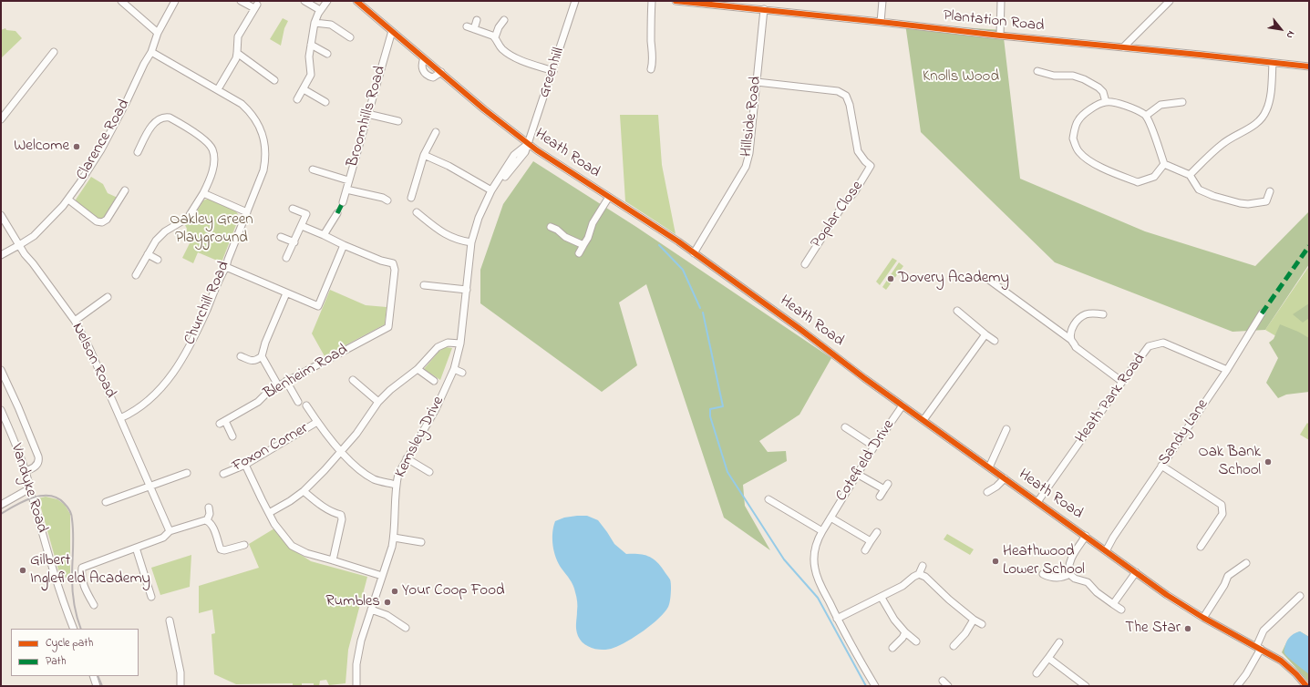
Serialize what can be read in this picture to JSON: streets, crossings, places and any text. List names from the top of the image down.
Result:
{
  "streets": {
    "street": [
      "Plantation Road",
      "Greenhill",
      "Broomhills Road",
      "Hillside Road",
      "Clarence Road",
      "Heath Road",
      "Poplar Close",
      "Churchill Road",
      "Nelson Road",
      "Blenheim Road",
      "Heath Park Road",
      "Sandy Lane",
      "Kemsley Drive",
      "Foxon Corner",
      "Cotefield Drive",
      "Vandyke Road"
    ]
  },
  "crossings": [
    ["Plantation Road", "Hillside Road"],
    ["Greenhill", "Heath Road"],
    ["Greenhill", "Kemsley Drive"],
    ["Broomhills Road", "Heath Road"],
    ["Hillside Road", "Heath Road"],
    ["Hillside Road", "Poplar Close"],
    ["Clarence Road", "Churchill Road"],
    ["Clarence Road", "Nelson Road"],
    ["Heath Road", "Heath Park Road"],
    ["Heath Road", "Sandy Lane"],
    ["Heath Road", "Kemsley Drive"],
    ["Heath Road", "Cotefield Drive"],
    ["Churchill Road", "Nelson Road"],
    ["Heath Park Road", "Sandy Lane"]
  ],
  "parks": ["Knolls Wood", "Oakley Green Playground"],
  "places": [
    "Welcome",
    "Dovery Academy",
    "Oak Bank School",
    "Heathwood Lower School",
    "Gilbert Inglefield Academy",
    "Your Coop Food",
    "Rumbles",
    "The Star"
  ],
  "legend": ["Cycle path", "Path"],
  "north": "bottom right"
}
